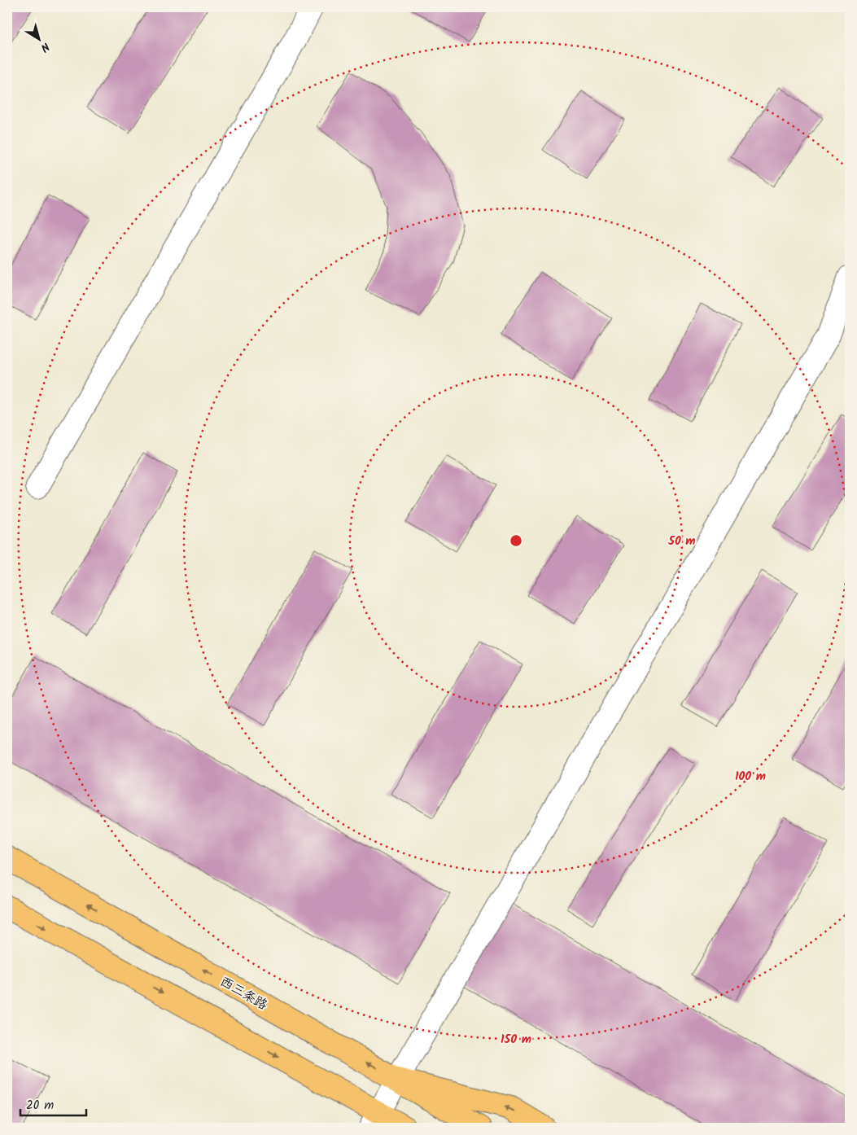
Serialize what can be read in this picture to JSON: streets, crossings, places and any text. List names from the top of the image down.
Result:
{
  "streets": {
    "main road": ["西三条路"]
  },
  "scale_bar": "20 m",
  "north": "bottom right",
  "rings": ["50 m", "100 m", "150 m"]
}
